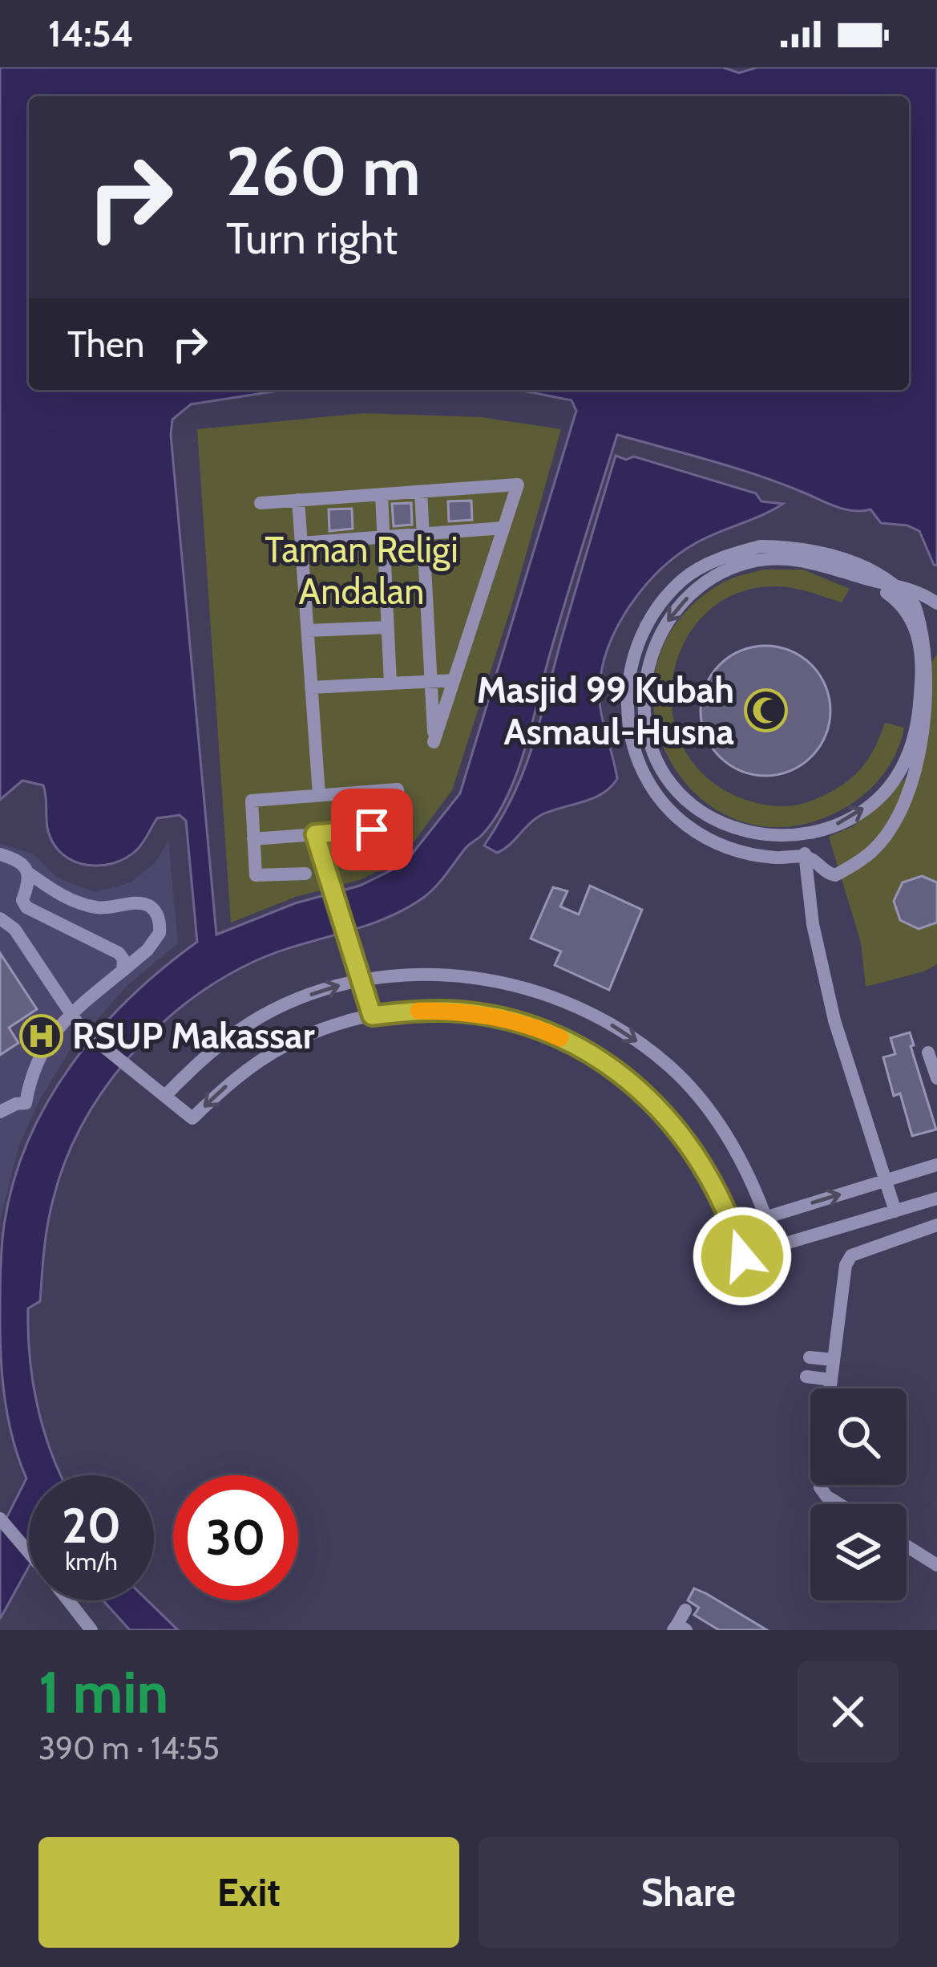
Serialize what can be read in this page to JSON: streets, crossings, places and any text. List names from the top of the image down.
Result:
{
  "parks": ["Taman Religi Andalan"],
  "places": {
    "mosque": ["Masjid 99 Kubah Asmaul-Husna"],
    "hospital": ["RSUP Makassar"]
  },
  "page": {
    "status": "14:54",
    "turn": ["260 m", "Turn right"],
    "then": "Then",
    "speed": "20 km/h",
    "limit": "30",
    "heading": ["1 min", "390 m · 14:55"],
    "buttons": ["Exit", "Share"]
  }
}
